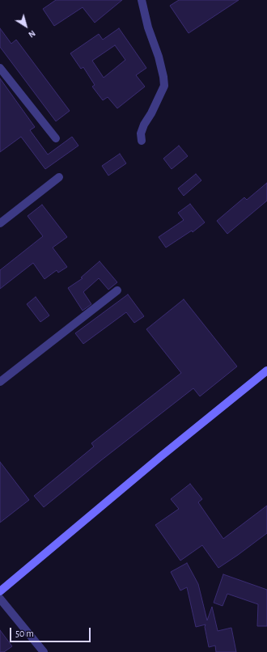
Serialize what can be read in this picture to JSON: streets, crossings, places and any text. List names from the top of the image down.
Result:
{
  "scale_bar": "50 m",
  "north": "bottom right"
}
